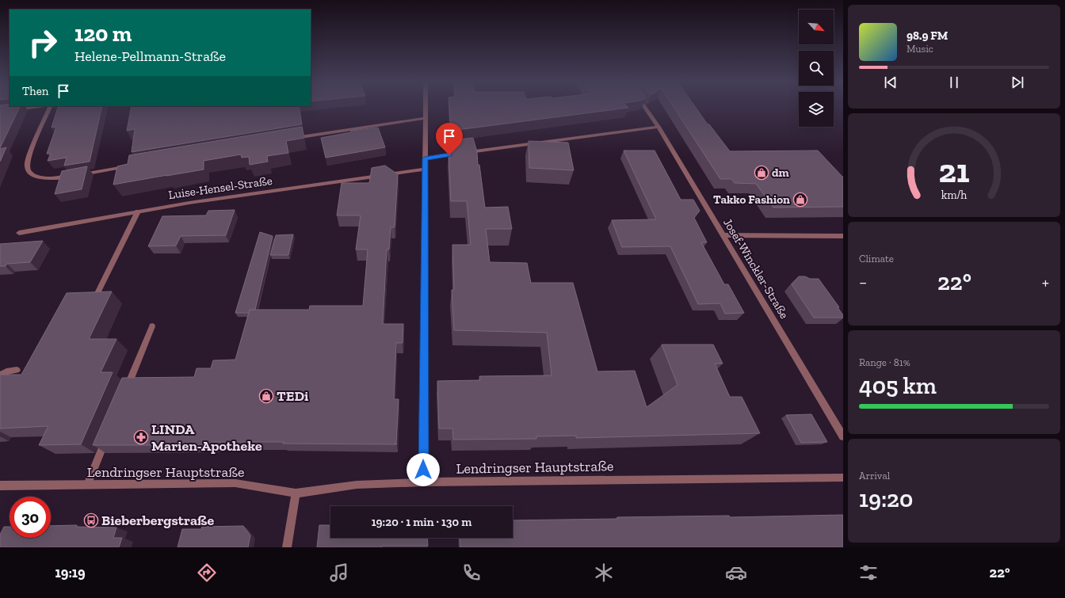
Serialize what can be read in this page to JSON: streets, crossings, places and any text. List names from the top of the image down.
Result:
{
  "streets": {
    "street": ["Luise-Hensel-Straße", "Josef-Winckler-Straße", "Lendringser Hauptstraße"]
  },
  "places": {
    "shop": ["dm", "Takko Fashion", "TEDi"],
    "pharmacy": ["LINDA Marien-Apotheke"],
    "bus stop": ["Bieberbergstraße"]
  },
  "north": "bottom right",
  "page": {
    "turn": ["120 m", "Helene-Pellmann-Straße"],
    "song": ["98.9 FM", "Music"],
    "then": "Then",
    "tile": [
      "Climate",
      ["Range · 81%", "405 km"],
      ["Arrival", "19:20"]
    ],
    "heat": ["−", "22°", "+"],
    "limit": "30",
    "trip": "19:20 · 1 min · 130 m",
    "tabs": ["19:19", "22°"],
    "gauge": ["21", "km/h"]
  }
}
